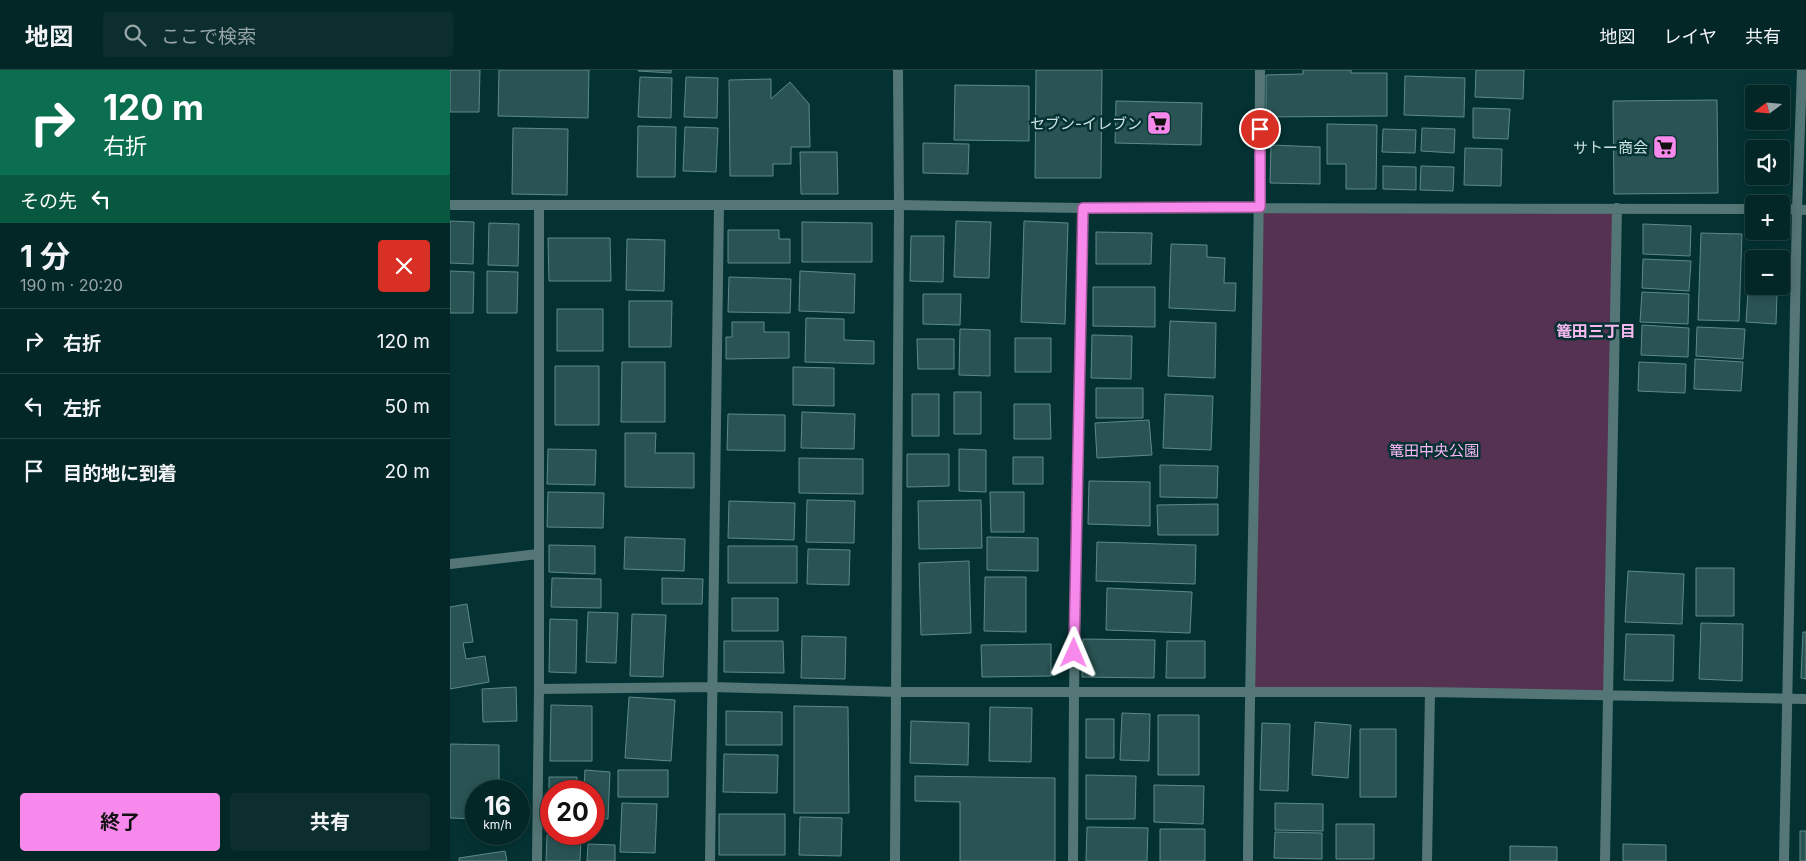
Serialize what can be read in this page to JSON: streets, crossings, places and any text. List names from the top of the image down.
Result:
{
  "districts": ["篭田三丁目"],
  "parks": ["篭田中央公園"],
  "places": {
    "supermarket": ["セブン-イレブン", "サトー商会"]
  },
  "north": "left",
  "page": {
    "header": "地図",
    "search": "ここで検索",
    "nav": ["地図", "レイヤ", "共有"],
    "turn": ["120 m", "右折"],
    "map_buttons": ["+", "−"],
    "then": "その先",
    "heading": ["1 分", "190 m · 20:20"],
    "list": [
      {
        "name": "右折",
        "value": "120 m"
      },
      {
        "name": "左折",
        "value": "50 m"
      },
      {
        "name": "目的地に到着",
        "value": "20 m"
      }
    ],
    "speed": "16 km/h",
    "limit": "20",
    "buttons": ["終了", "共有"]
  }
}
